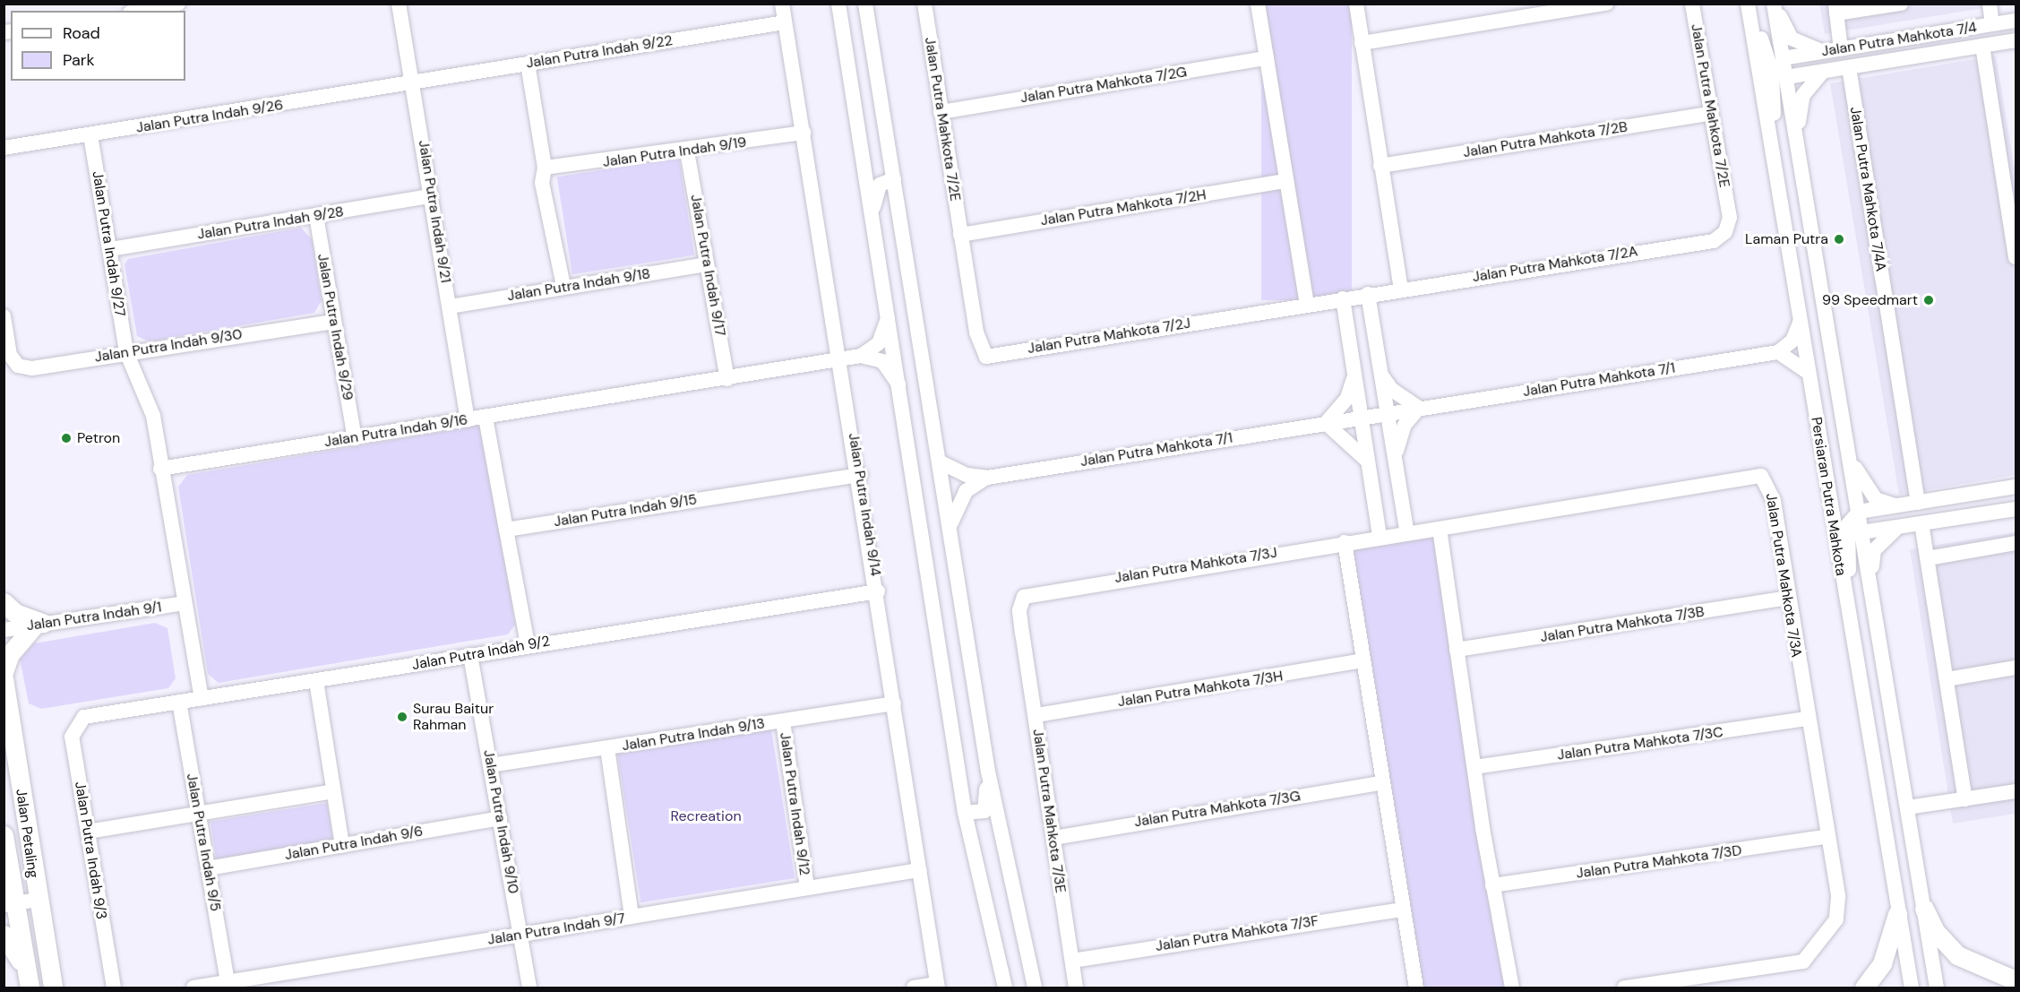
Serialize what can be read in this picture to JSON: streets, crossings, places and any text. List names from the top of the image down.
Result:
{
  "streets": {
    "main road": ["Jalan Petaling"],
    "street": [
      "Jalan Putra Mahkota 7/4",
      "Jalan Putra Indah 9/22",
      "Jalan Putra Mahkota 7/2G",
      "Jalan Putra Mahkota 7/2E",
      "Jalan Putra Indah 9/26",
      "Jalan Putra Mahkota 7/2B",
      "Jalan Putra Indah 9/19",
      "Jalan Putra Mahkota 7/4A",
      "Jalan Putra Mahkota 7/2H",
      "Jalan Putra Indah 9/21",
      "Jalan Putra Indah 9/28",
      "Jalan Putra Indah 9/27",
      "Jalan Putra Mahkota 7/2A",
      "Jalan Putra Indah 9/17",
      "Jalan Putra Indah 9/18",
      "Jalan Putra Indah 9/29",
      "Jalan Putra Mahkota 7/2J",
      "Jalan Putra Indah 9/30",
      "Jalan Putra Mahkota 7/1",
      "Jalan Putra Indah 9/16",
      "Persiaran Putra Mahkota",
      "Jalan Putra Indah 9/14",
      "Jalan Putra Indah 9/15",
      "Jalan Putra Mahkota 7/3J",
      "Jalan Putra Mahkota 7/3A",
      "Jalan Putra Indah 9/1",
      "Jalan Putra Mahkota 7/3B",
      "Jalan Putra Indah 9/2",
      "Jalan Putra Mahkota 7/3H",
      "Jalan Putra Indah 9/13",
      "Jalan Putra Mahkota 7/3C",
      "Jalan Putra Indah 9/12",
      "Jalan Putra Mahkota 7/3G",
      "Jalan Putra Mahkota 7/3E",
      "Jalan Putra Indah 9/10",
      "Jalan Putra Indah 9/5",
      "Jalan Putra Indah 9/6",
      "Jalan Putra Indah 9/3",
      "Jalan Putra Mahkota 7/3D",
      "Jalan Putra Indah 9/7",
      "Jalan Putra Mahkota 7/3F"
    ]
  },
  "crossings": [
    ["Jalan Putra Mahkota 7/4", "Jalan Putra Mahkota 7/4A"],
    ["Jalan Putra Mahkota 7/4", "Persiaran Putra Mahkota"],
    ["Jalan Putra Indah 9/22", "Jalan Putra Indah 9/26"],
    ["Jalan Putra Indah 9/22", "Jalan Putra Indah 9/21"],
    ["Jalan Putra Indah 9/22", "Jalan Putra Indah 9/14"],
    ["Jalan Putra Mahkota 7/2G", "Jalan Putra Mahkota 7/2E"],
    ["Jalan Putra Mahkota 7/2E", "Jalan Putra Mahkota 7/2B"],
    ["Jalan Putra Mahkota 7/2E", "Jalan Putra Mahkota 7/2H"],
    ["Jalan Putra Mahkota 7/2E", "Jalan Putra Mahkota 7/2A"],
    ["Jalan Putra Mahkota 7/2E", "Jalan Putra Mahkota 7/2J"],
    ["Jalan Putra Indah 9/26", "Jalan Putra Indah 9/21"],
    ["Jalan Putra Indah 9/26", "Jalan Putra Indah 9/27"],
    ["Jalan Putra Indah 9/19", "Jalan Putra Indah 9/17"],
    ["Jalan Putra Indah 9/19", "Jalan Putra Indah 9/14"],
    ["Jalan Putra Mahkota 7/2H", "Jalan Putra Mahkota 7/2J"],
    ["Jalan Putra Indah 9/21", "Jalan Putra Indah 9/28"],
    ["Jalan Putra Indah 9/21", "Jalan Putra Indah 9/18"],
    ["Jalan Putra Indah 9/21", "Jalan Putra Indah 9/16"],
    ["Jalan Putra Indah 9/28", "Jalan Putra Indah 9/27"],
    ["Jalan Putra Indah 9/28", "Jalan Putra Indah 9/29"],
    ["Jalan Putra Indah 9/27", "Jalan Putra Indah 9/30"],
    ["Jalan Putra Indah 9/27", "Jalan Putra Indah 9/16"],
    ["Jalan Putra Mahkota 7/2A", "Jalan Putra Mahkota 7/2J"],
    ["Jalan Putra Indah 9/17", "Jalan Putra Indah 9/18"],
    ["Jalan Putra Indah 9/17", "Jalan Putra Indah 9/16"],
    ["Jalan Putra Indah 9/29", "Jalan Putra Indah 9/30"],
    ["Jalan Putra Indah 9/29", "Jalan Putra Indah 9/16"],
    ["Jalan Putra Indah 9/16", "Jalan Putra Indah 9/14"],
    ["Jalan Putra Indah 9/14", "Jalan Putra Indah 9/15"],
    ["Jalan Putra Indah 9/14", "Jalan Putra Indah 9/2"],
    ["Jalan Putra Indah 9/14", "Jalan Putra Indah 9/13"],
    ["Jalan Putra Indah 9/14", "Jalan Putra Indah 9/7"],
    ["Jalan Putra Mahkota 7/3J", "Jalan Putra Mahkota 7/3A"],
    ["Jalan Putra Mahkota 7/3J", "Jalan Putra Mahkota 7/3E"],
    ["Jalan Putra Mahkota 7/3A", "Jalan Putra Mahkota 7/3B"],
    ["Jalan Putra Mahkota 7/3A", "Jalan Putra Mahkota 7/3C"],
    ["Jalan Putra Mahkota 7/3A", "Jalan Putra Mahkota 7/3D"],
    ["Jalan Putra Indah 9/2", "Jalan Putra Indah 9/10"],
    ["Jalan Putra Indah 9/2", "Jalan Putra Indah 9/5"],
    ["Jalan Putra Indah 9/2", "Jalan Putra Indah 9/3"],
    ["Jalan Putra Mahkota 7/3H", "Jalan Putra Mahkota 7/3E"],
    ["Jalan Putra Indah 9/13", "Jalan Putra Indah 9/12"],
    ["Jalan Putra Indah 9/13", "Jalan Putra Indah 9/10"],
    ["Jalan Putra Indah 9/12", "Jalan Putra Indah 9/7"],
    ["Jalan Putra Mahkota 7/3G", "Jalan Putra Mahkota 7/3E"],
    ["Jalan Putra Mahkota 7/3E", "Jalan Putra Mahkota 7/3F"],
    ["Jalan Putra Indah 9/10", "Jalan Putra Indah 9/6"],
    ["Jalan Putra Indah 9/10", "Jalan Putra Indah 9/7"],
    ["Jalan Putra Indah 9/5", "Jalan Putra Indah 9/6"],
    ["Jalan Putra Indah 9/5", "Jalan Putra Indah 9/7"]
  ],
  "parks": ["Recreation"],
  "places": [
    "Laman Putra",
    "99 Speedmart",
    "Petron",
    "Surau Baitur Rahman"
  ],
  "legend": ["Road", "Park"]
}
